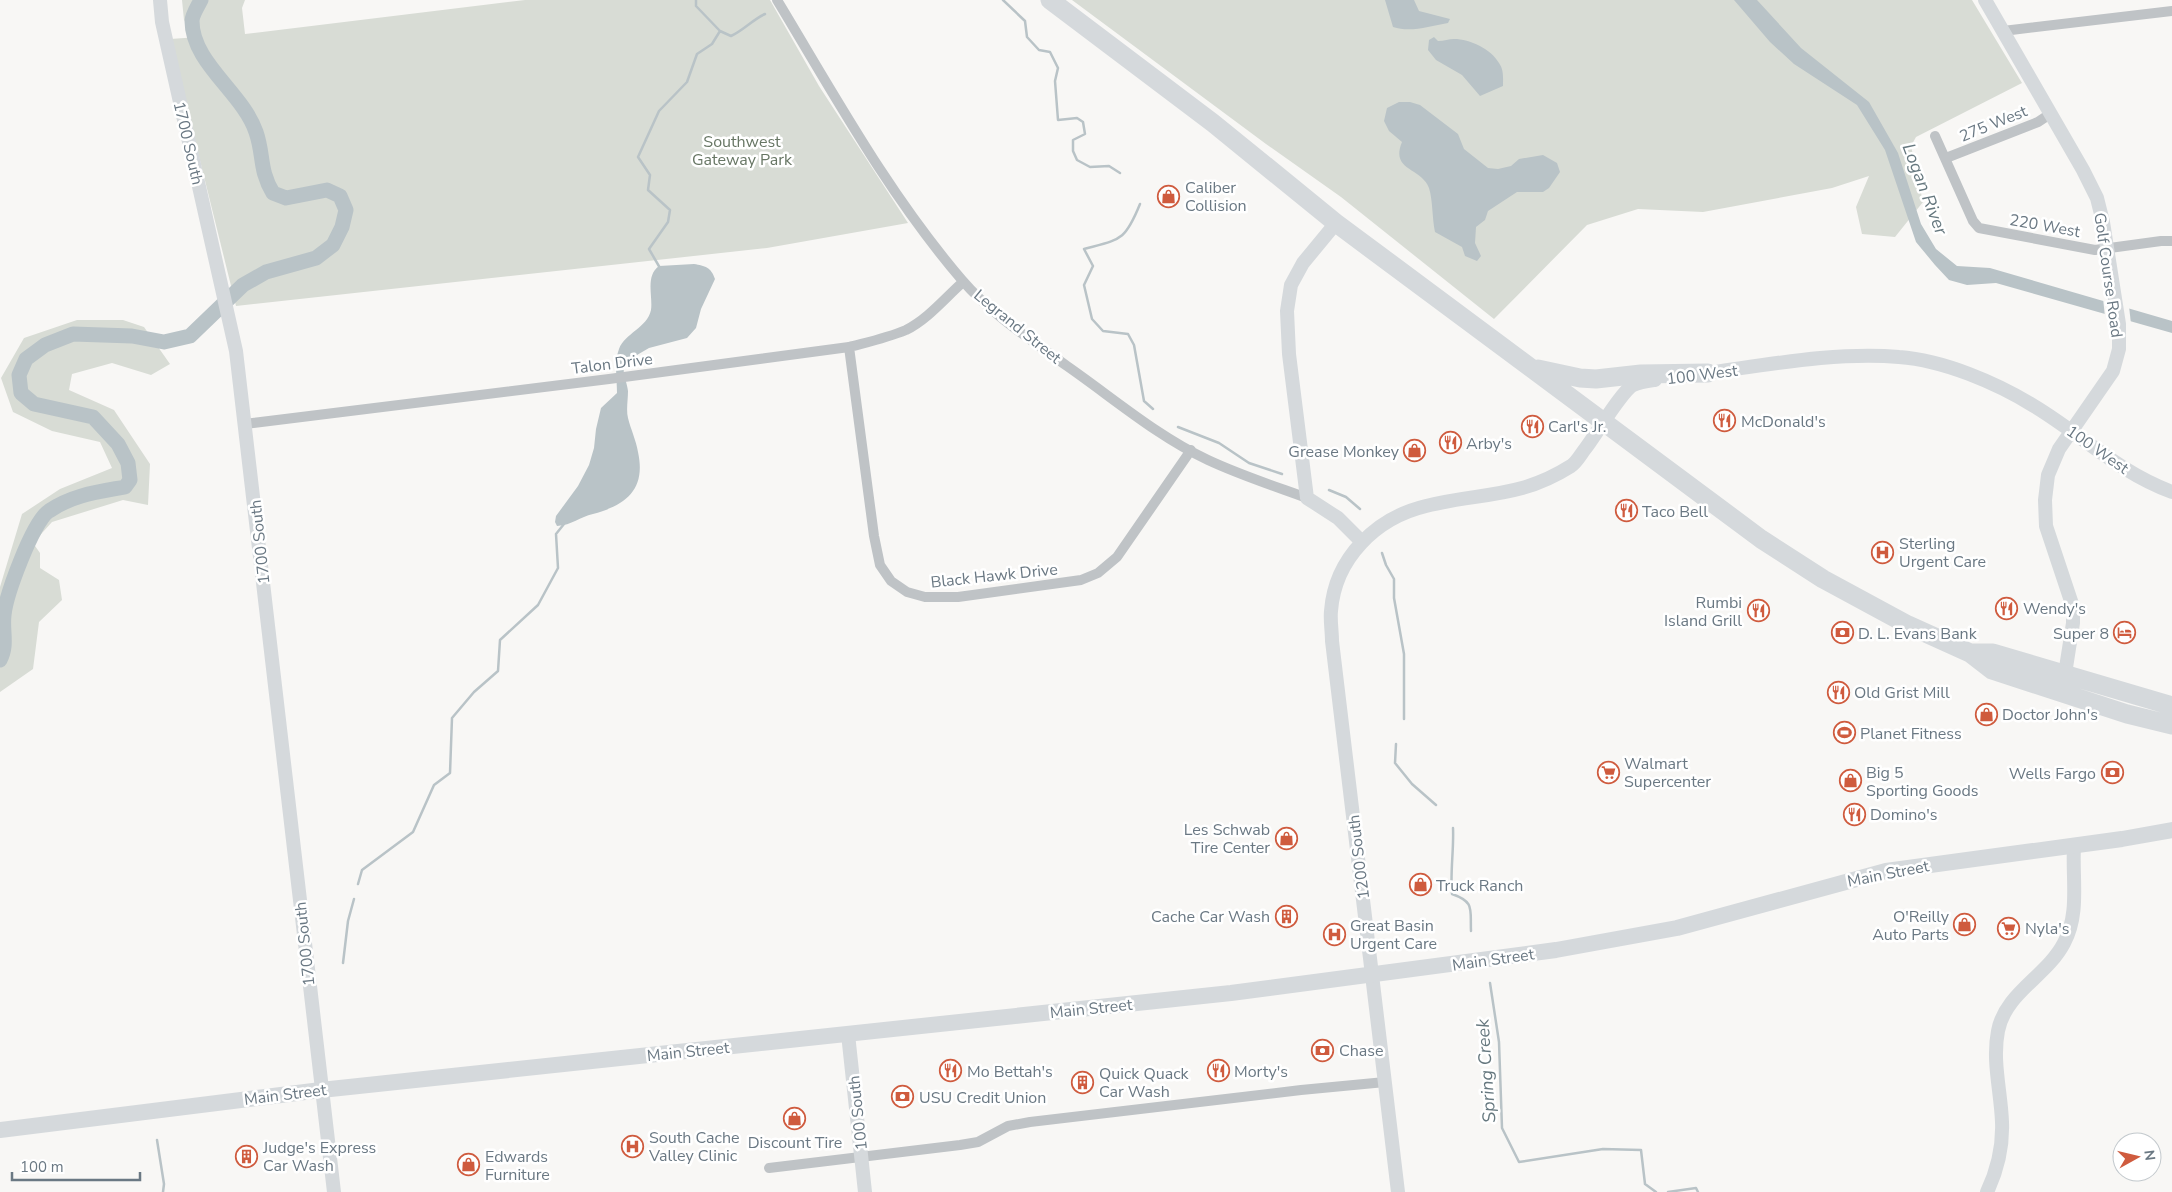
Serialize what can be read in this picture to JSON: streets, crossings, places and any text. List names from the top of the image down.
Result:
{
  "streets": {
    "main road": ["Main Street"],
    "street": [
      "275 West",
      "1700 South",
      "220 West",
      "Golf Course Road",
      "Legrand Street",
      "Talon Drive",
      "100 West",
      "Black Hawk Drive",
      "1200 South",
      "100 South"
    ]
  },
  "crossings": [
    ["275 West", "220 West"],
    ["275 West", "Golf Course Road"],
    ["1700 South", "Talon Drive"],
    ["1700 South", "Main Street"],
    ["220 West", "Golf Course Road"],
    ["Golf Course Road", "100 West"],
    ["Legrand Street", "Talon Drive"],
    ["Legrand Street", "100 West"],
    ["Legrand Street", "Black Hawk Drive"],
    ["Talon Drive", "Black Hawk Drive"],
    ["100 West", "1200 South"],
    ["1200 South", "Main Street"],
    ["Main Street", "100 South"]
  ],
  "water": ["Logan River", "Spring Creek"],
  "parks": ["Southwest Gateway Park"],
  "places": {
    "shop": [
      "Caliber Collision",
      "Grease Monkey",
      "Doctor John's",
      "Big 5 Sporting Goods",
      "Les Schwab Tire Center",
      "Truck Ranch",
      "O'Reilly Auto Parts",
      "Discount Tire",
      "Edwards Furniture"
    ],
    "restaurant": [
      "McDonald's",
      "Carl's Jr.",
      "Arby's",
      "Taco Bell",
      "Wendy's",
      "Rumbi Island Grill",
      "Old Grist Mill",
      "Domino's",
      "Mo Bettah's",
      "Morty's"
    ],
    "hospital": ["Sterling Urgent Care", "Great Basin Urgent Care", "South Cache Valley Clinic"],
    "bank": [
      "D. L. Evans Bank",
      "Wells Fargo",
      "Chase",
      "USU Credit Union"
    ],
    "hotel": ["Super 8"],
    "sports": ["Planet Fitness"],
    "supermarket": ["Walmart Supercenter", "Nyla's"],
    "building": ["Cache Car Wash", "Quick Quack Car Wash", "Judge's Express Car Wash"]
  },
  "scale_bar": "100 m",
  "north": "right"
}
